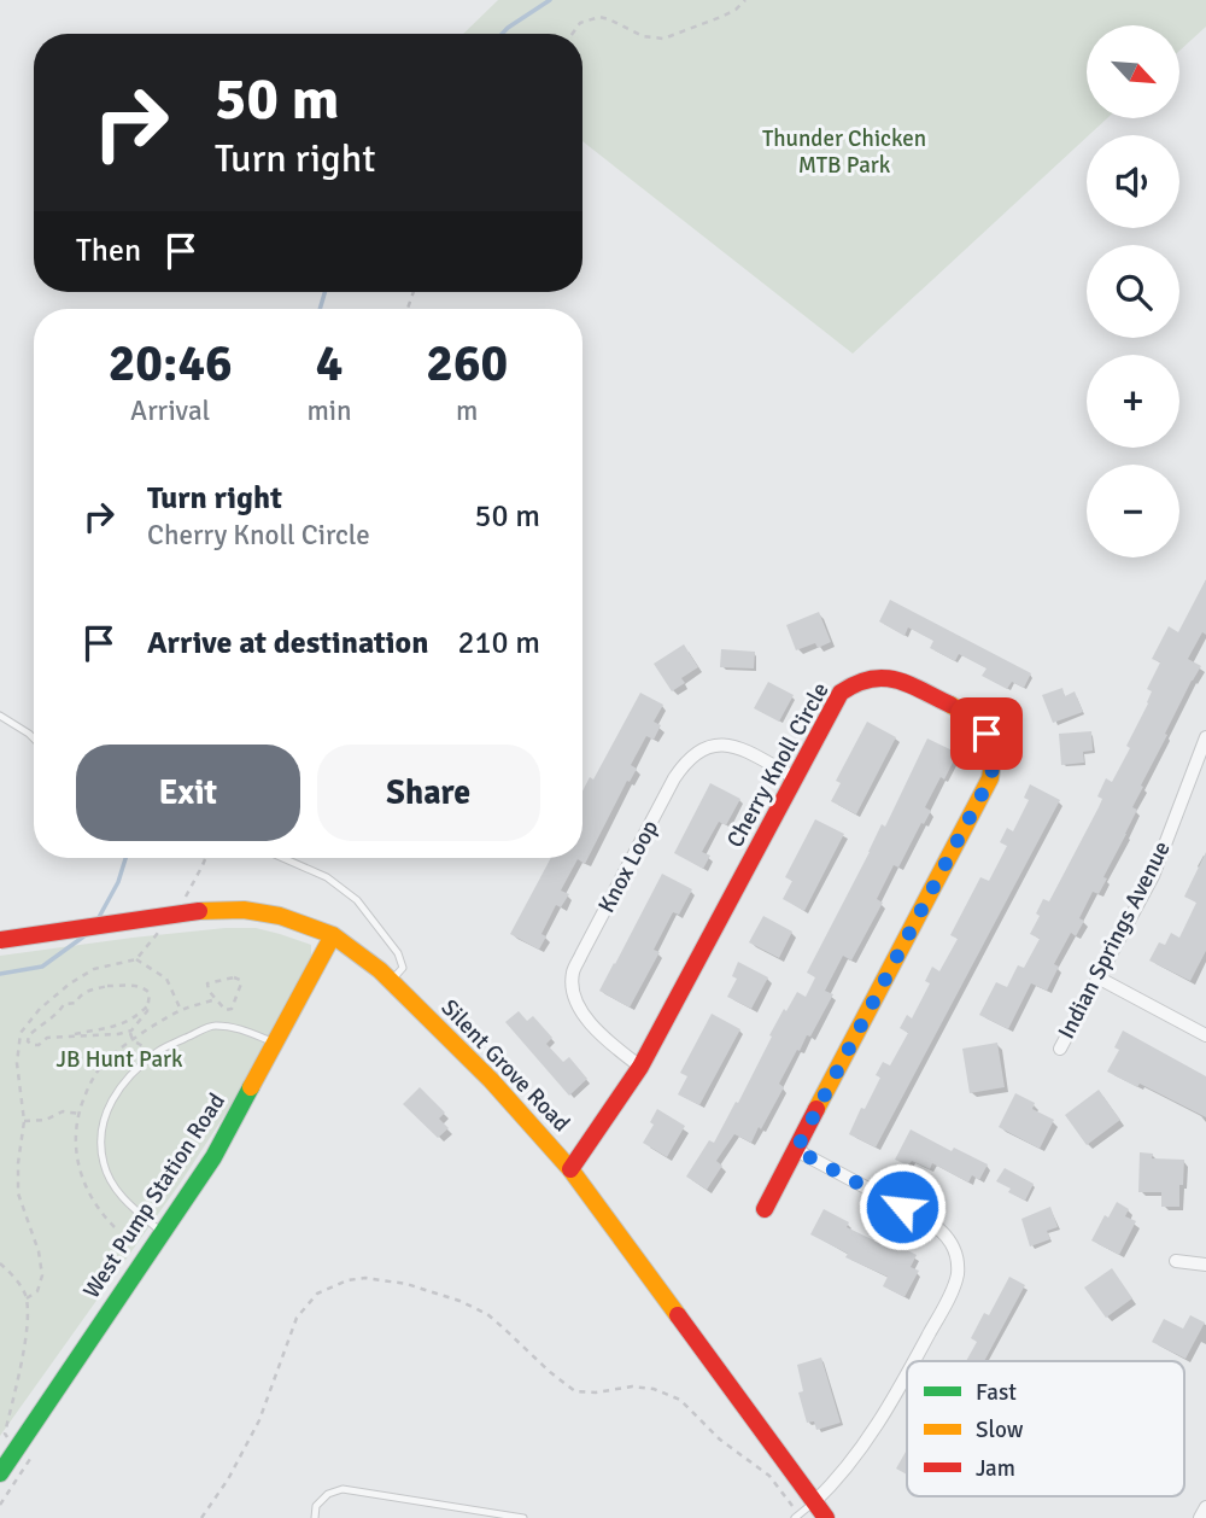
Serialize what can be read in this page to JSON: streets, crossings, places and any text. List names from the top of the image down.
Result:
{
  "streets": {
    "street": [
      "Cherry Knoll Circle",
      "Knox Loop",
      "Indian Springs Avenue",
      "Silent Grove Road",
      "West Pump Station Road"
    ]
  },
  "crossings": [
    ["Cherry Knoll Circle", "Knox Loop"],
    ["Cherry Knoll Circle", "Silent Grove Road"],
    ["Silent Grove Road", "West Pump Station Road"]
  ],
  "parks": ["Thunder Chicken MTB Park", "JB Hunt Park"],
  "legend": ["Fast", "Slow", "Jam"],
  "north": "bottom right",
  "page": {
    "map_buttons": ["+", "−"],
    "turn": ["50 m", "Turn right"],
    "then": "Then",
    "eta": [
      "20:46",
      "Arrival",
      "4",
      "min",
      "260",
      "m"
    ],
    "list": [
      {
        "name": "Turn right",
        "note": "Cherry Knoll Circle",
        "value": "50 m"
      },
      {
        "name": "Arrive at destination",
        "value": "210 m"
      }
    ],
    "buttons": ["Exit", "Share"]
  }
}
